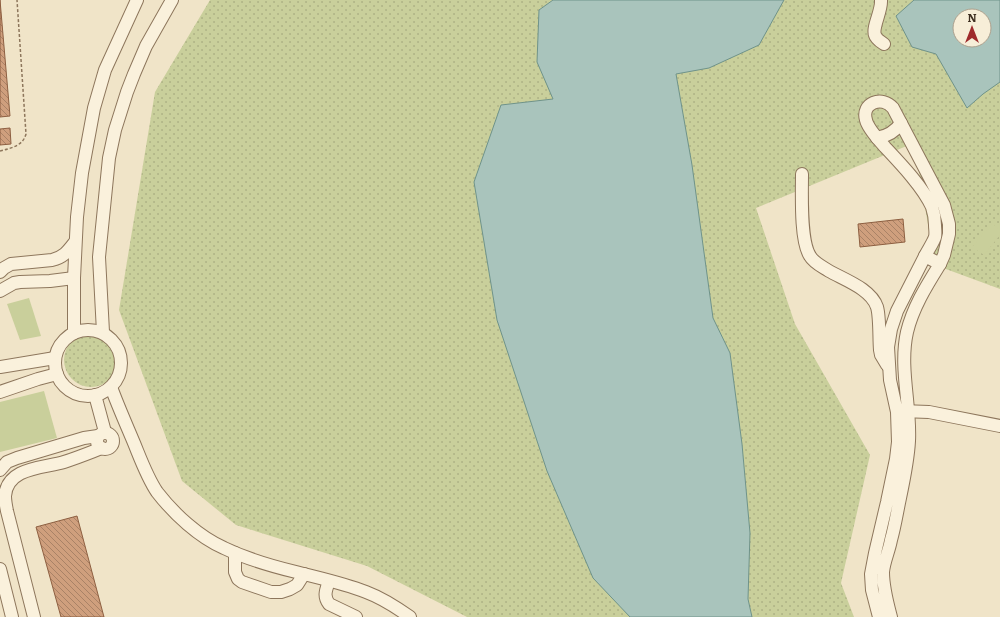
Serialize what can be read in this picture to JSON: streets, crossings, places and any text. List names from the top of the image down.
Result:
{
  "north": "top"
}
